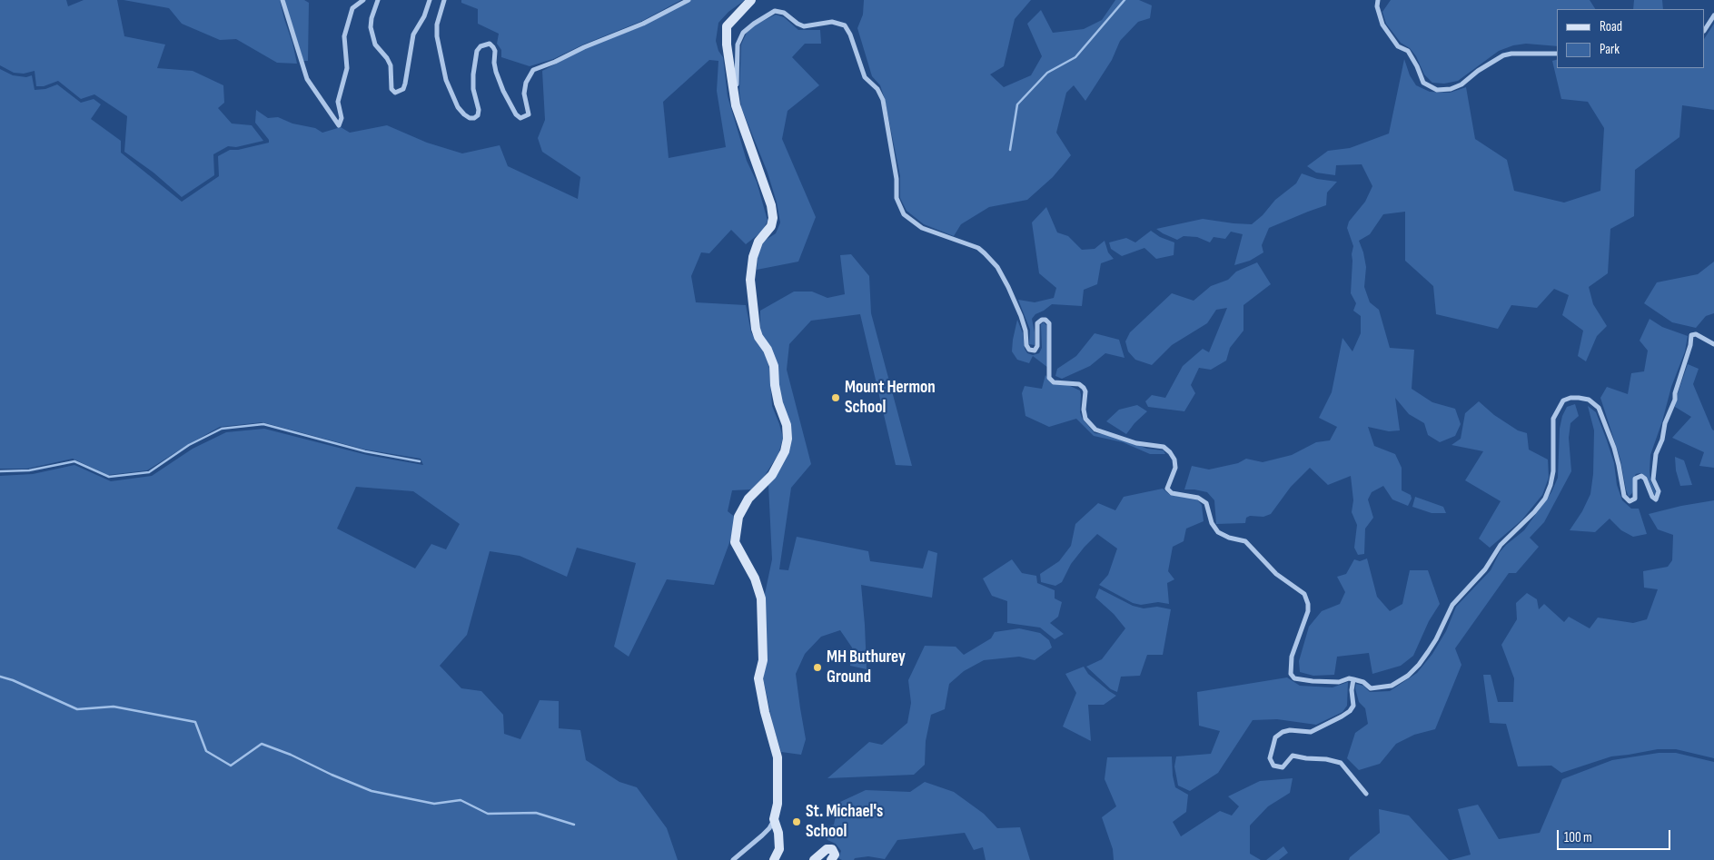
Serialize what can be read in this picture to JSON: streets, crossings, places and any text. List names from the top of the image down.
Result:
{
  "places": ["Mount Hermon School", "MH Buthurey Ground", "St. Michael's School"],
  "legend": ["Road", "Park"],
  "scale_bar": "100 m"
}
